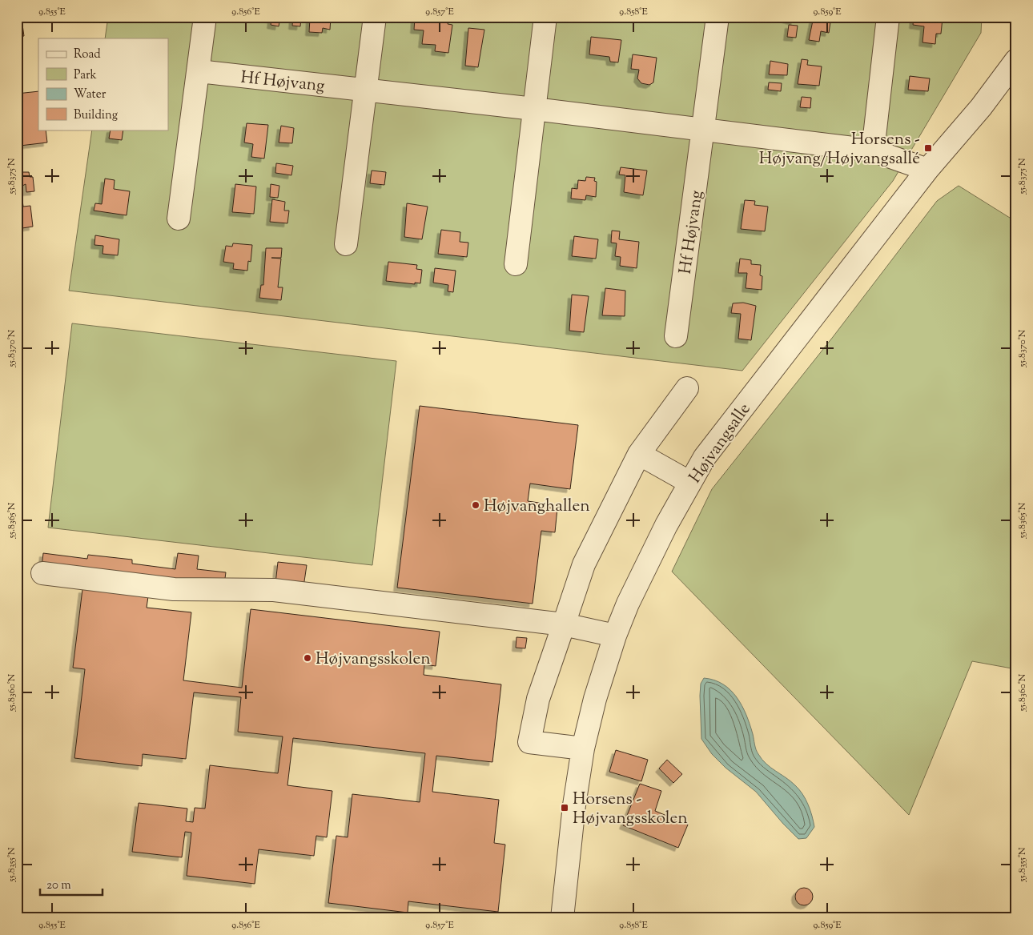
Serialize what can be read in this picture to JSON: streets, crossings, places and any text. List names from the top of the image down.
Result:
{
  "streets": {
    "street": ["Hf Højvang", "Højvangsalle"]
  },
  "crossings": [
    ["Hf Højvang", "Højvangsalle"]
  ],
  "places": {
    "transit": ["Horsens - Højvang/Højvangsallé", "Horsens - Højvangsskolen"],
    "other": ["Højvanghallen", "Højvangsskolen"]
  },
  "legend": [
    "Road",
    "Park",
    "Water",
    "Building"
  ],
  "scale_bar": "20 m",
  "coordinates": [
    "9.855°E",
    "9.856°E",
    "9.857°E",
    "9.858°E",
    "9.859°E",
    "55.8375°N",
    "55.8370°N",
    "55.8365°N",
    "55.8360°N",
    "55.8355°N"
  ]
}
